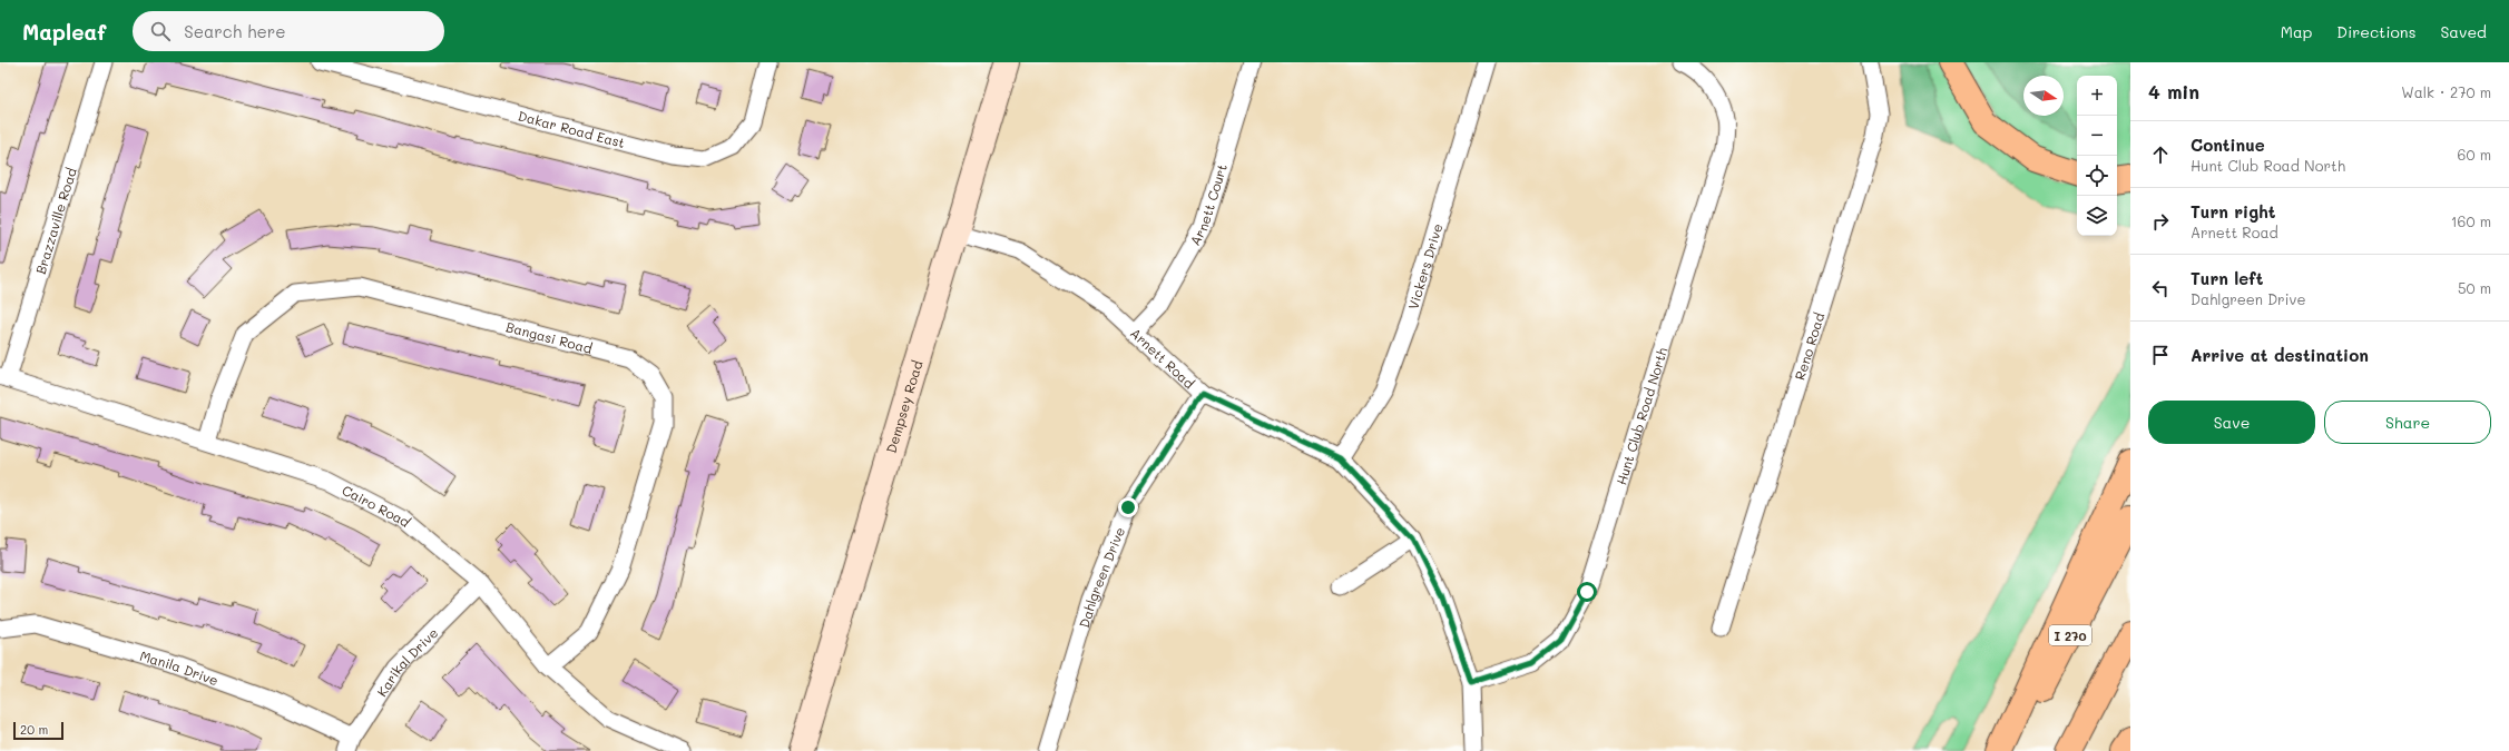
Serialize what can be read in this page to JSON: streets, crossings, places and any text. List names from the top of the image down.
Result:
{
  "streets": {
    "highway": ["I 270"],
    "main road": ["Dempsey Road"],
    "street": [
      "Dakar Road East",
      "Arnett Court",
      "Brazzaville Road",
      "Vickers Drive",
      "Bangasi Road",
      "Reno Road",
      "Arnett Road",
      "Hunt Club Road North",
      "Cairo Road",
      "Dahlgreen Drive",
      "Karikal Drive",
      "Manila Drive"
    ]
  },
  "crossings": [
    ["Arnett Court", "Arnett Road"],
    ["Brazzaville Road", "Cairo Road"],
    ["Vickers Drive", "Arnett Road"],
    ["Bangasi Road", "Cairo Road"],
    ["Arnett Road", "Dempsey Road"],
    ["Arnett Road", "Hunt Club Road North"],
    ["Arnett Road", "Dahlgreen Drive"],
    ["Cairo Road", "Karikal Drive"],
    ["Karikal Drive", "Manila Drive"]
  ],
  "scale_bar": "20 m",
  "north": "right",
  "page": {
    "header": "Mapleaf",
    "search": "Search here",
    "nav": ["Map", "Directions", "Saved"],
    "heading": ["4 min", "Walk · 270 m"],
    "map_buttons": ["+", "−"],
    "list": [
      ["Continue", "Hunt Club Road North", "60 m"],
      ["Turn right", "Arnett Road", "160 m"],
      ["Turn left", "Dahlgreen Drive", "50 m"],
      "Arrive at destination"
    ],
    "buttons": ["Save", "Share"],
    "scale": "20 m"
  }
}
